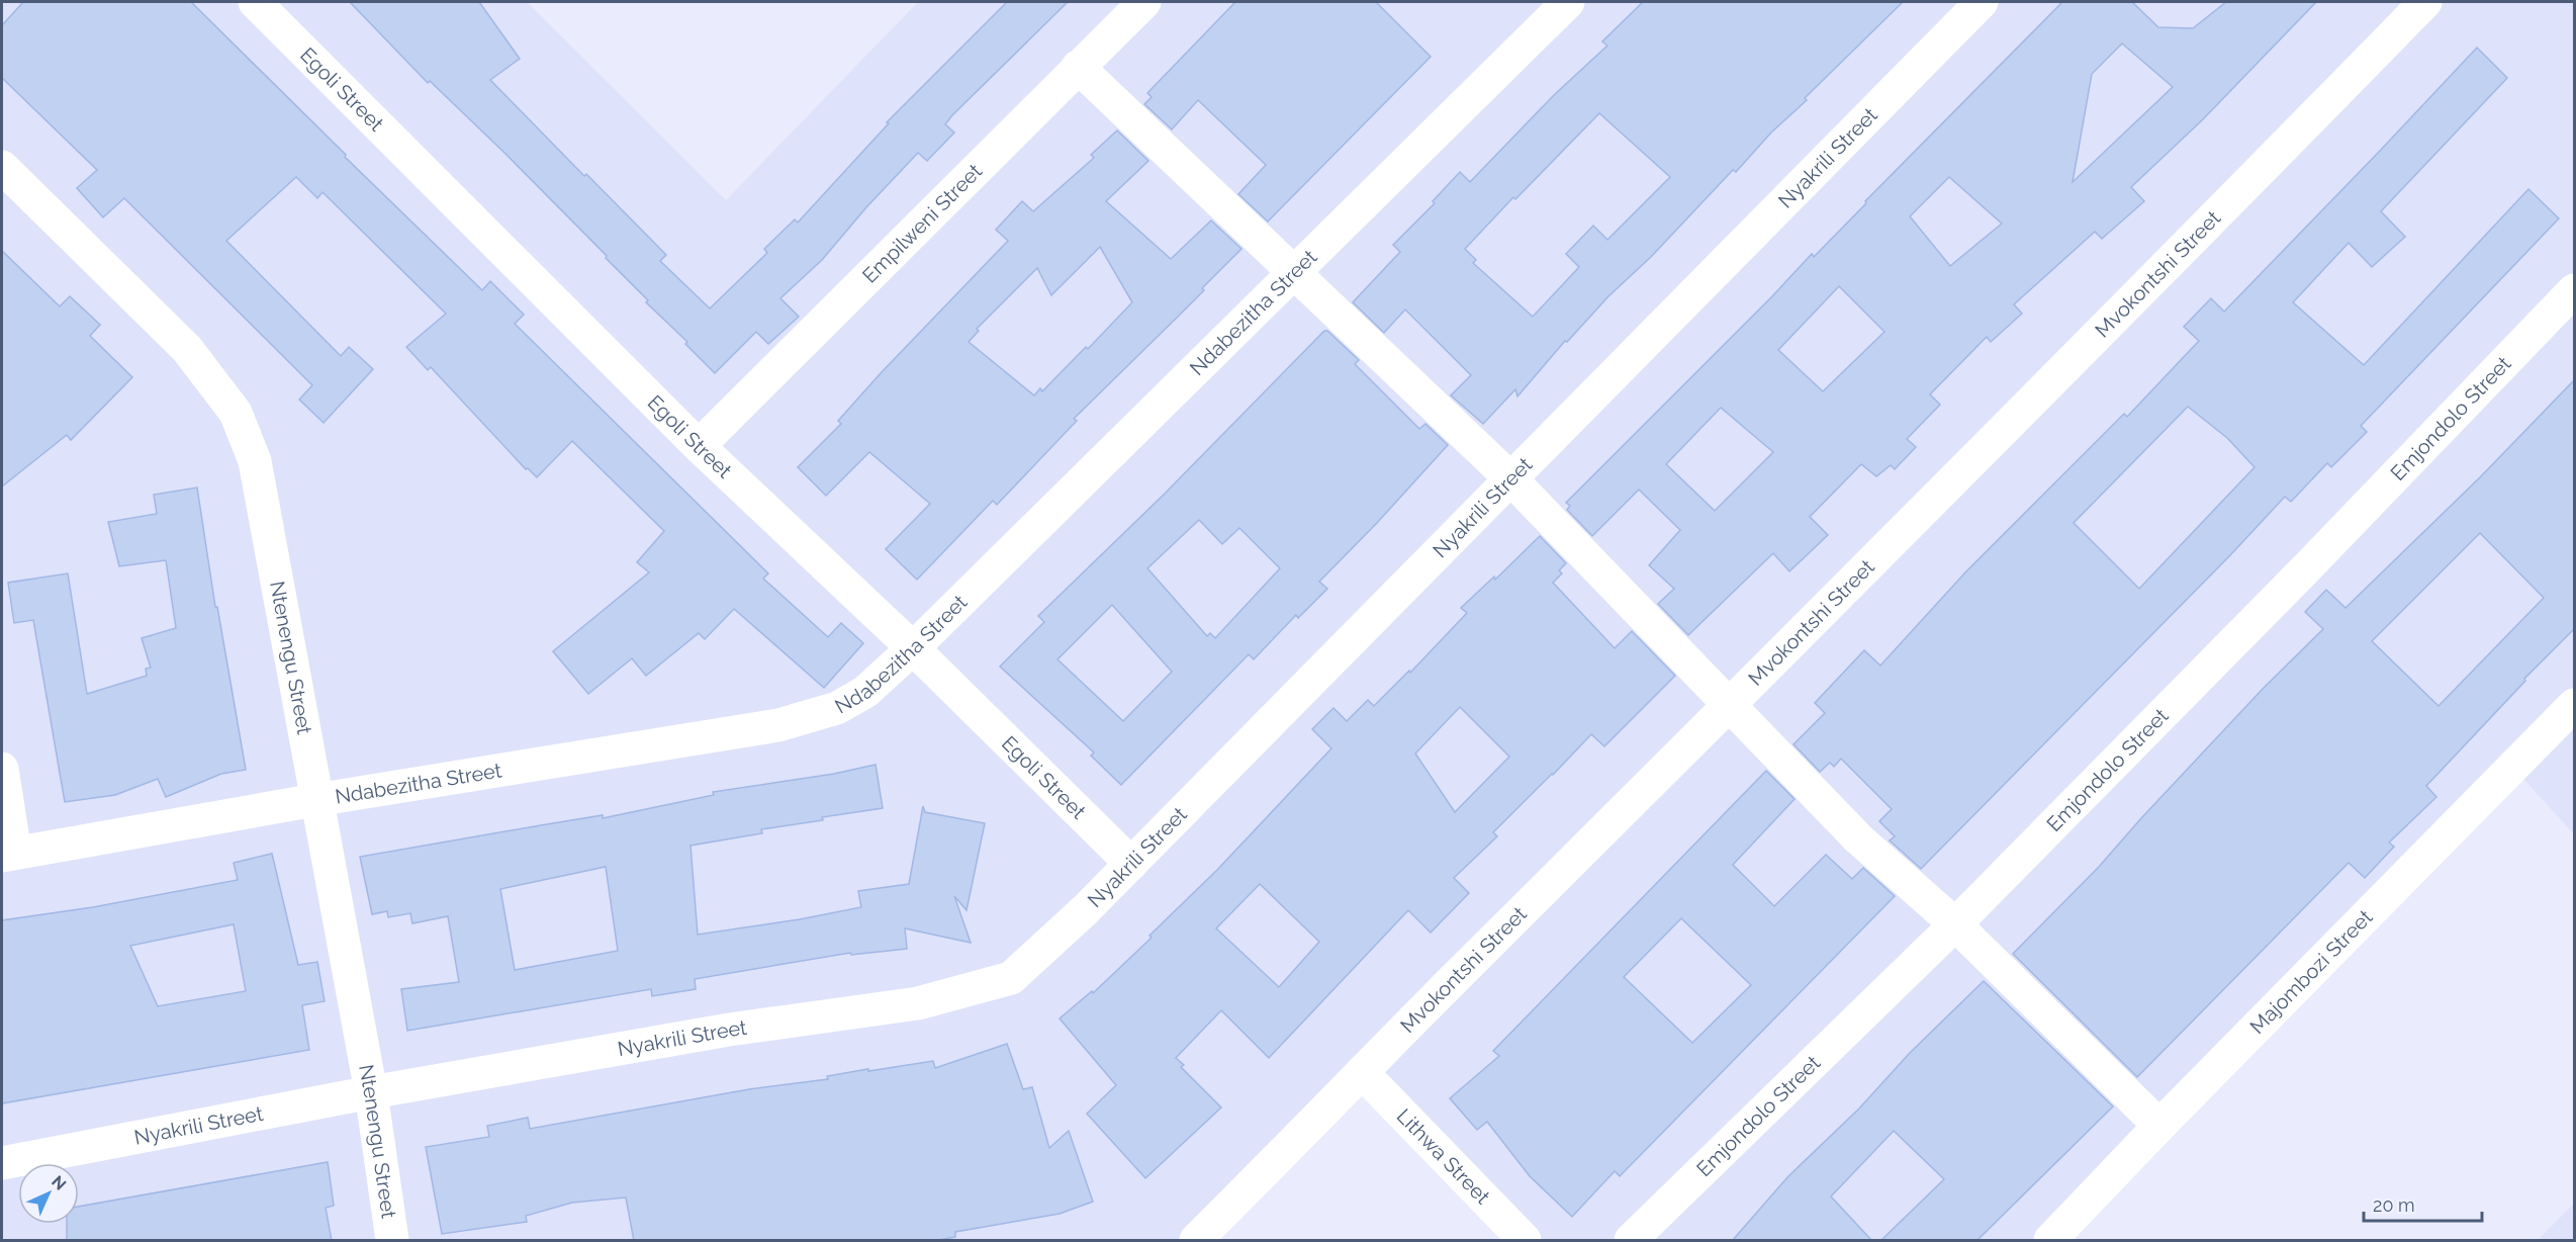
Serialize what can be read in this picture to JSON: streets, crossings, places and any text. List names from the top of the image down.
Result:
{
  "streets": {
    "street": [
      "Egoli Street",
      "Nyakrili Street",
      "Empilweni Street",
      "Mvokontshi Street",
      "Ndabezitha Street",
      "Emjondolo Street",
      "Ntenengu Street",
      "Majombozi Street",
      "Lithwa Street"
    ]
  },
  "crossings": [
    ["Egoli Street", "Nyakrili Street"],
    ["Egoli Street", "Empilweni Street"],
    ["Egoli Street", "Ndabezitha Street"],
    ["Nyakrili Street", "Ntenengu Street"],
    ["Mvokontshi Street", "Lithwa Street"],
    ["Ndabezitha Street", "Ntenengu Street"]
  ],
  "scale_bar": "20 m",
  "north": "top right"
}
